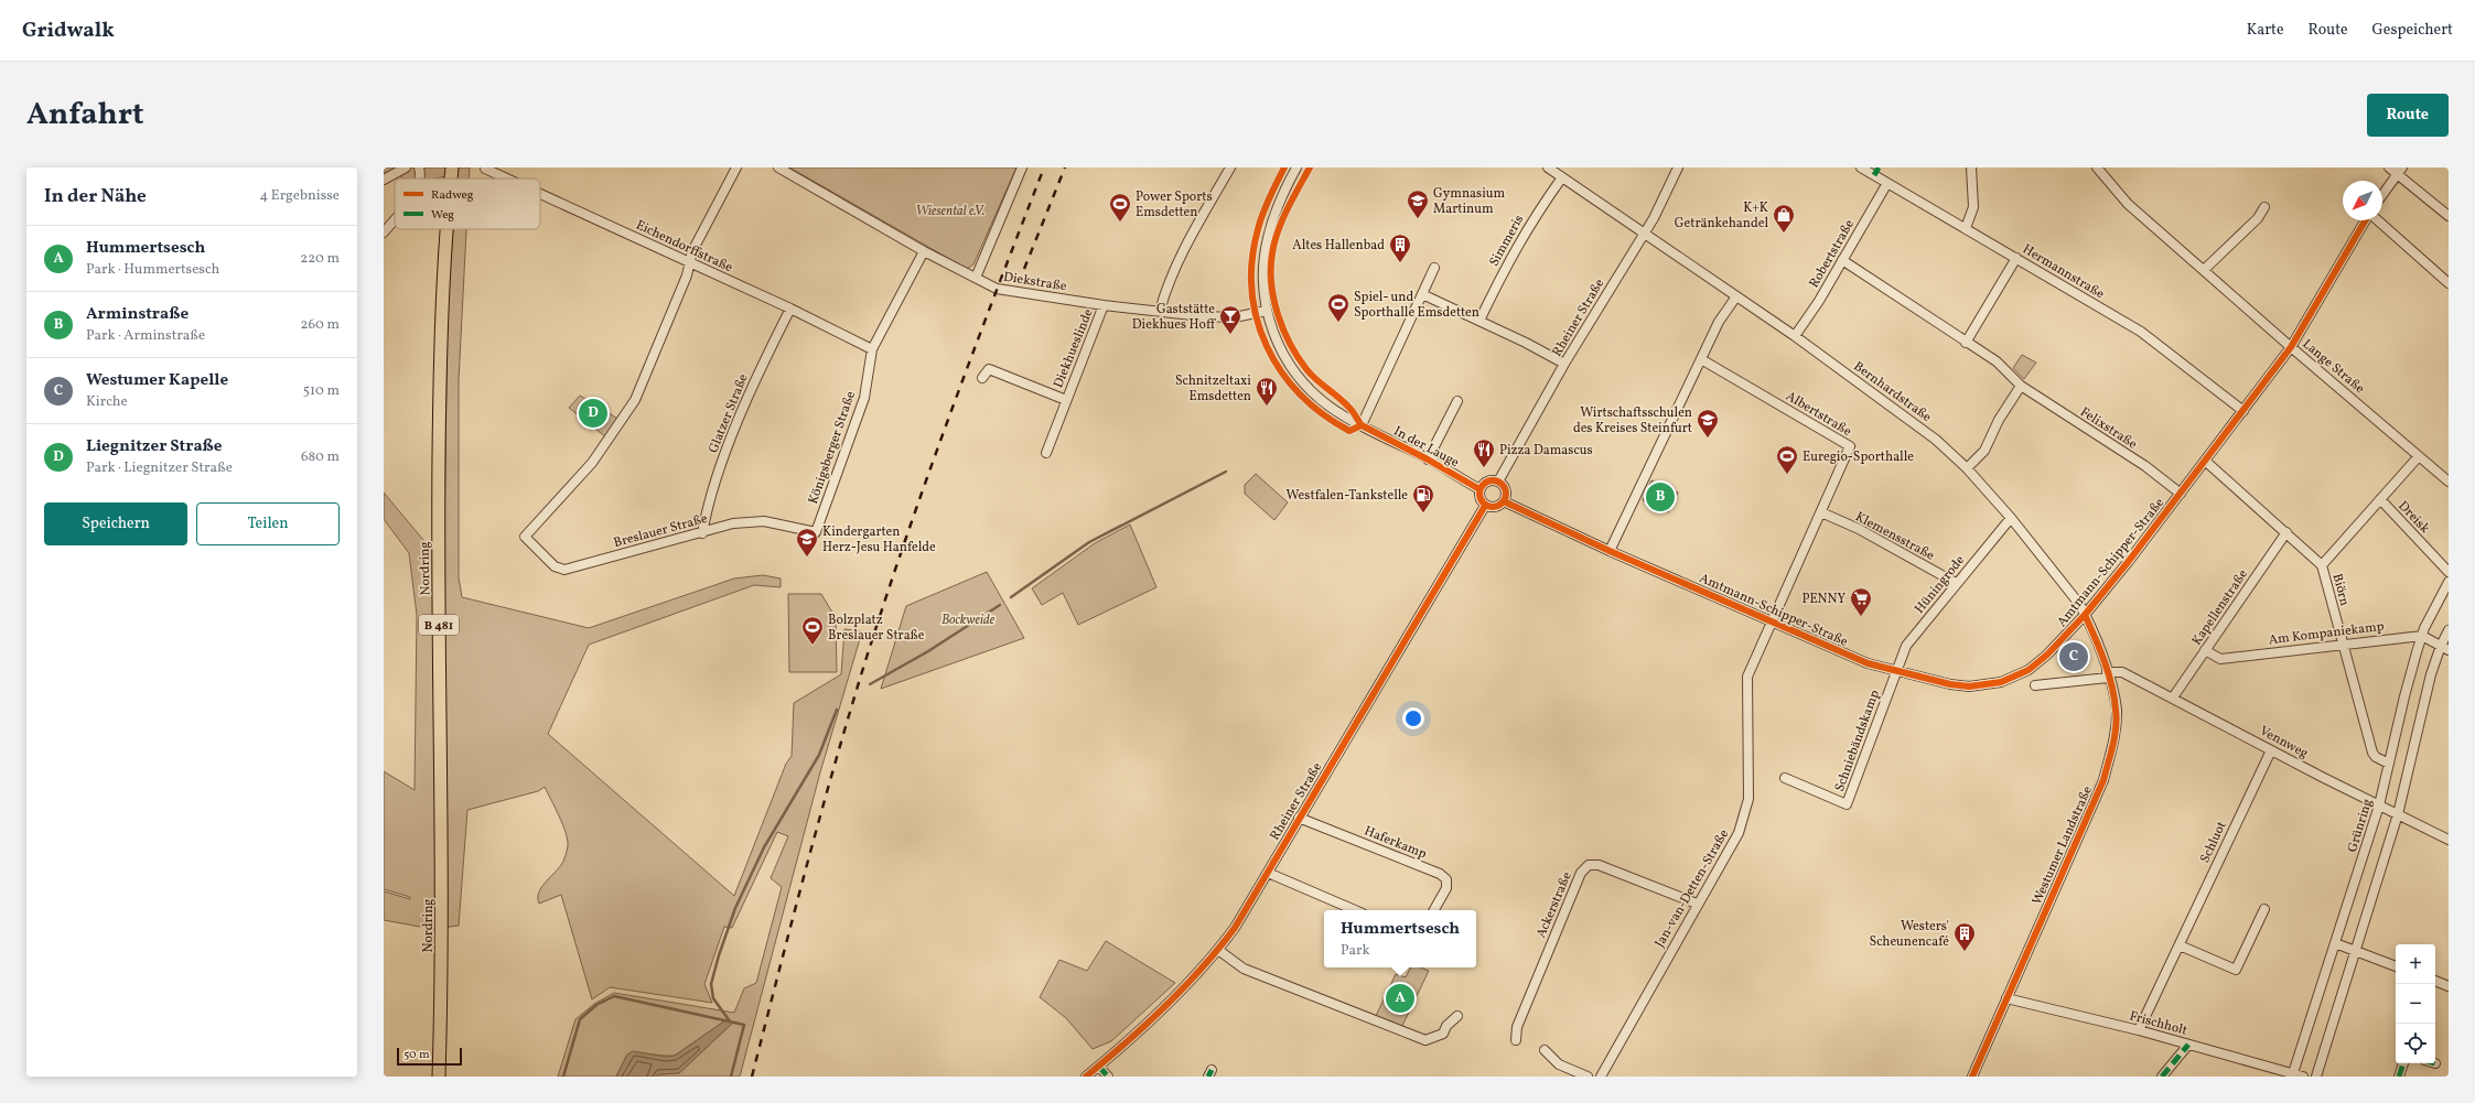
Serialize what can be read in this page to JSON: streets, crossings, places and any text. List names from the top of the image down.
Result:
{
  "streets": {
    "main road": ["Nordring", "B 481"],
    "street": [
      "Simmeris",
      "Eichendorffstraße",
      "Robertstraße",
      "Hermannstraße",
      "Diekstraße",
      "Rheiner Straße",
      "Diekhueslinde",
      "Lange Straße",
      "Bernhardstraße",
      "Glatzer Straße",
      "Albertstraße",
      "Felixstraße",
      "In der Lauge",
      "Königsberger Straße",
      "Dreisk",
      "Breslauer Straße",
      "Klemensstraße",
      "Amtmann-Schipper-Straße",
      "Hüningrode",
      "Biörn",
      "Kapellenstraße",
      "Am Kompaniekamp",
      "Schniebändskamp",
      "Vennweg",
      "Grünring",
      "Haferkamp",
      "Schluot",
      "Westumer Landstraße",
      "Jan-van-Detten-Straße",
      "Ackerstraße",
      "Frischholt"
    ]
  },
  "crossings": [
    ["Simmeris", "Bernhardstraße"],
    ["Eichendorffstraße", "Glatzer Straße"],
    ["Eichendorffstraße", "Königsberger Straße"],
    ["Eichendorffstraße", "Breslauer Straße"],
    ["Robertstraße", "Hermannstraße"],
    ["Robertstraße", "Bernhardstraße"],
    ["Robertstraße", "Felixstraße"],
    ["Hermannstraße", "Amtmann-Schipper-Straße"],
    ["Diekstraße", "Diekhueslinde"],
    ["Diekstraße", "In der Lauge"],
    ["Diekstraße", "Königsberger Straße"],
    ["Rheiner Straße", "Bernhardstraße"],
    ["Rheiner Straße", "In der Lauge"],
    ["Rheiner Straße", "Amtmann-Schipper-Straße"],
    ["Rheiner Straße", "Haferkamp"],
    ["Lange Straße", "Dreisk"],
    ["Lange Straße", "Amtmann-Schipper-Straße"],
    ["Bernhardstraße", "Amtmann-Schipper-Straße"],
    ["Bernhardstraße", "Hüningrode"],
    ["Bernhardstraße", "Westumer Landstraße"],
    ["Glatzer Straße", "Breslauer Straße"],
    ["Albertstraße", "Klemensstraße"],
    ["Albertstraße", "Amtmann-Schipper-Straße"],
    ["Albertstraße", "Jan-van-Detten-Straße"],
    ["Felixstraße", "Amtmann-Schipper-Straße"],
    ["In der Lauge", "Amtmann-Schipper-Straße"],
    ["Königsberger Straße", "Breslauer Straße"],
    ["Dreisk", "Biörn"],
    ["Klemensstraße", "Hüningrode"],
    ["Amtmann-Schipper-Straße", "Hüningrode"],
    ["Amtmann-Schipper-Straße", "Biörn"],
    ["Amtmann-Schipper-Straße", "Schniebändskamp"],
    ["Amtmann-Schipper-Straße", "Westumer Landstraße"],
    ["Amtmann-Schipper-Straße", "Jan-van-Detten-Straße"],
    ["Hüningrode", "Schniebändskamp"],
    ["Biörn", "Kapellenstraße"],
    ["Biörn", "Am Kompaniekamp"],
    ["Biörn", "Grünring"],
    ["Kapellenstraße", "Am Kompaniekamp"],
    ["Kapellenstraße", "Vennweg"],
    ["Am Kompaniekamp", "Grünring"],
    ["Vennweg", "Grünring"],
    ["Vennweg", "Schluot"],
    ["Vennweg", "Westumer Landstraße"],
    ["Grünring", "Frischholt"],
    ["Schluot", "Frischholt"],
    ["Westumer Landstraße", "Frischholt"],
    ["Jan-van-Detten-Straße", "Ackerstraße"]
  ],
  "parks": ["Wiesental e.V.", "Bockweide"],
  "places": {
    "school or university": ["Gymnasium Martinum", "Wirtschaftsschulen des Kreises Steinfurt", "Kindergarten Herz-Jesu Hanfelde"],
    "sports": [
      "Power Sports Emsdetten",
      "Spiel- und Sporthalle Emsdetten",
      "Euregio-Sporthalle",
      "Bolzplatz Breslauer Straße"
    ],
    "shop": ["K+K Getränkehandel"],
    "building": ["Altes Hallenbad", "Westers' Scheunencafé"],
    "bar": ["Gaststätte Diekhues Hoff"],
    "restaurant": ["Schnitzeltaxi Emsdetten", "Pizza Damascus"],
    "fuel station": ["Westfalen-Tankstelle"],
    "supermarket": ["PENNY"]
  },
  "legend": ["Radweg", "Weg"],
  "scale_bar": "50 m",
  "north": "bottom left",
  "page": {
    "header": "Gridwalk",
    "nav": ["Karte", "Route", "Gespeichert"],
    "title": "Anfahrt",
    "buttons": [
      "Route",
      ["Speichern", "Teilen"]
    ],
    "heading": ["In der Nähe", "4 Ergebnisse"],
    "list": [
      {
        "mark": "A",
        "name": "Hummertsesch",
        "note": "Park · Hummertsesch",
        "value": "220 m"
      },
      {
        "mark": "B",
        "name": "Arminstraße",
        "note": "Park · Arminstraße",
        "value": "260 m"
      },
      {
        "mark": "C",
        "name": "Westumer Kapelle",
        "note": "Kirche",
        "value": "510 m"
      },
      {
        "mark": "D",
        "name": "Liegnitzer Straße",
        "note": "Park · Liegnitzer Straße",
        "value": "680 m"
      }
    ],
    "pins": [
      "D",
      "B",
      "C",
      "A"
    ],
    "popup": ["Hummertsesch", "Park"],
    "map_buttons": ["+", "−"],
    "scale": "50 m"
  }
}
